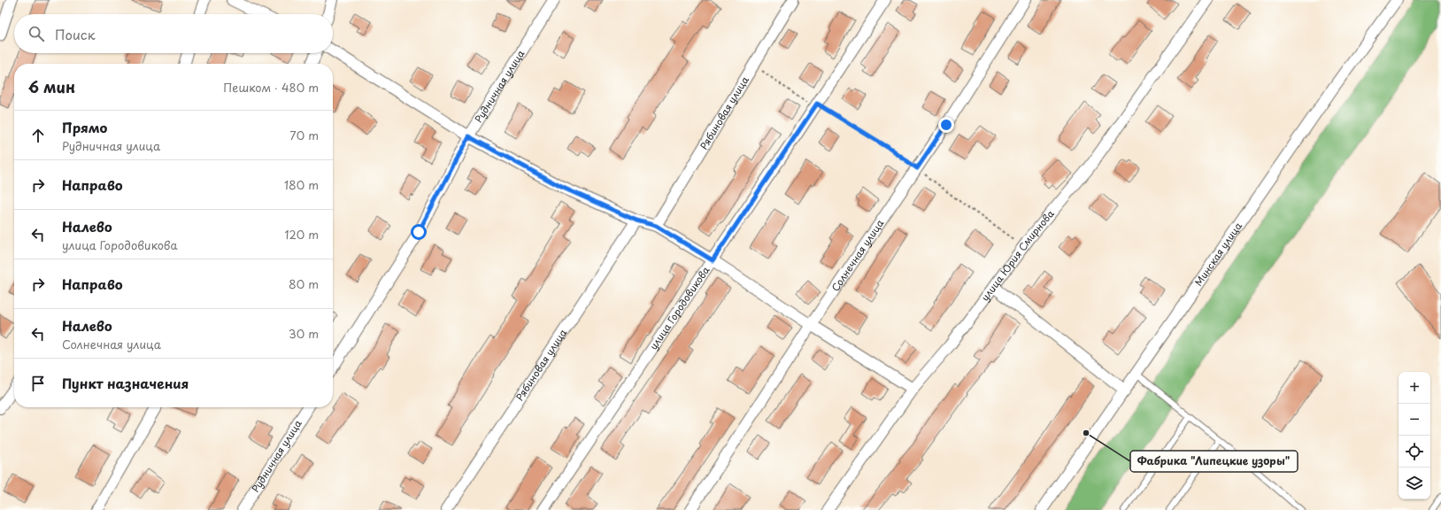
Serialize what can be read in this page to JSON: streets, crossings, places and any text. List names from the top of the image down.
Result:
{
  "streets": {
    "street": [
      "Рудничная улица",
      "Рябиновая улица",
      "Солнечная улица",
      "Минская улица",
      "улица Юрия Смирнова",
      "улица Городовикова"
    ]
  },
  "places": ["Фабрика \"Липецкие узоры\""],
  "page": {
    "search": "Поиск",
    "heading": ["6 мин", "Пешком · 480 m"],
    "list": [
      ["Прямо", "Рудничная улица", "70 m"],
      ["Направо", "180 m"],
      ["Налево", "улица Городовикова", "120 m"],
      ["Направо", "80 m"],
      ["Налево", "Солнечная улица", "30 m"],
      "Пункт назначения"
    ],
    "map_buttons": ["+", "−"]
  }
}
